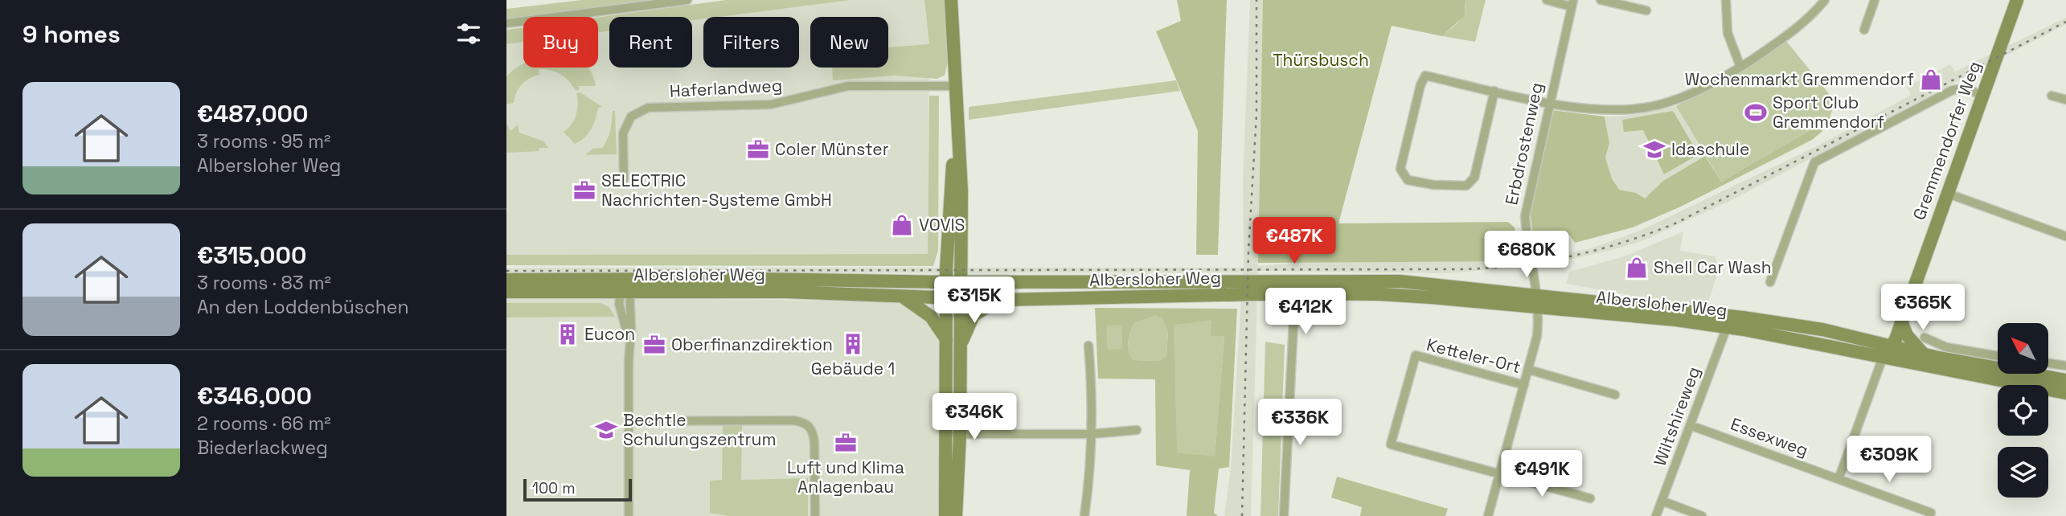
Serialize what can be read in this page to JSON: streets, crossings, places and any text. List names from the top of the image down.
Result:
{
  "streets": {
    "main road": ["Gremmendorfer Weg", "Albersloher Weg"],
    "street": [
      "Haferlandweg",
      "Erbdrostenweg",
      "Ketteler-Ort",
      "Wiltshireweg",
      "Essexweg"
    ]
  },
  "crossings": [
    ["Gremmendorfer Weg", "Albersloher Weg"],
    ["Erbdrostenweg", "Albersloher Weg"],
    ["Erbdrostenweg", "Ketteler-Ort"],
    ["Albersloher Weg", "Wiltshireweg"],
    ["Wiltshireweg", "Essexweg"]
  ],
  "parks": ["Thürsbusch"],
  "places": {
    "shop": ["Wochenmarkt Gremmendorf", "VOVIS", "Shell Car Wash"],
    "sports": ["Sport Club Gremmendorf"],
    "office": [
      "Coler Münster",
      "SELECTRIC Nachrichten-Systeme GmbH",
      "Oberfinanzdirektion",
      "Luft und Klima Anlagenbau"
    ],
    "school or university": ["Idaschule", "Bechtle Schulungszentrum"],
    "building": ["Eucon", "Gebäude 1"]
  },
  "scale_bar": "100 m",
  "north": "top left",
  "page": {
    "heading": "9 homes",
    "chip": [
      "Buy",
      "Rent",
      "Filters",
      "New"
    ],
    "list": [
      {
        "name": "€487,000",
        "note": "3 rooms · 95 m² · Albersloher Weg"
      },
      {
        "name": "€315,000",
        "note": "3 rooms · 83 m² · An den Loddenbüschen"
      },
      {
        "name": "€346,000",
        "note": "2 rooms · 66 m² · Biederlackweg"
      }
    ],
    "price": [
      "€487K",
      "€680K",
      "€315K",
      "€365K",
      "€412K",
      "€346K",
      "€336K",
      "€309K",
      "€491K"
    ],
    "scale": "100 m"
  }
}
